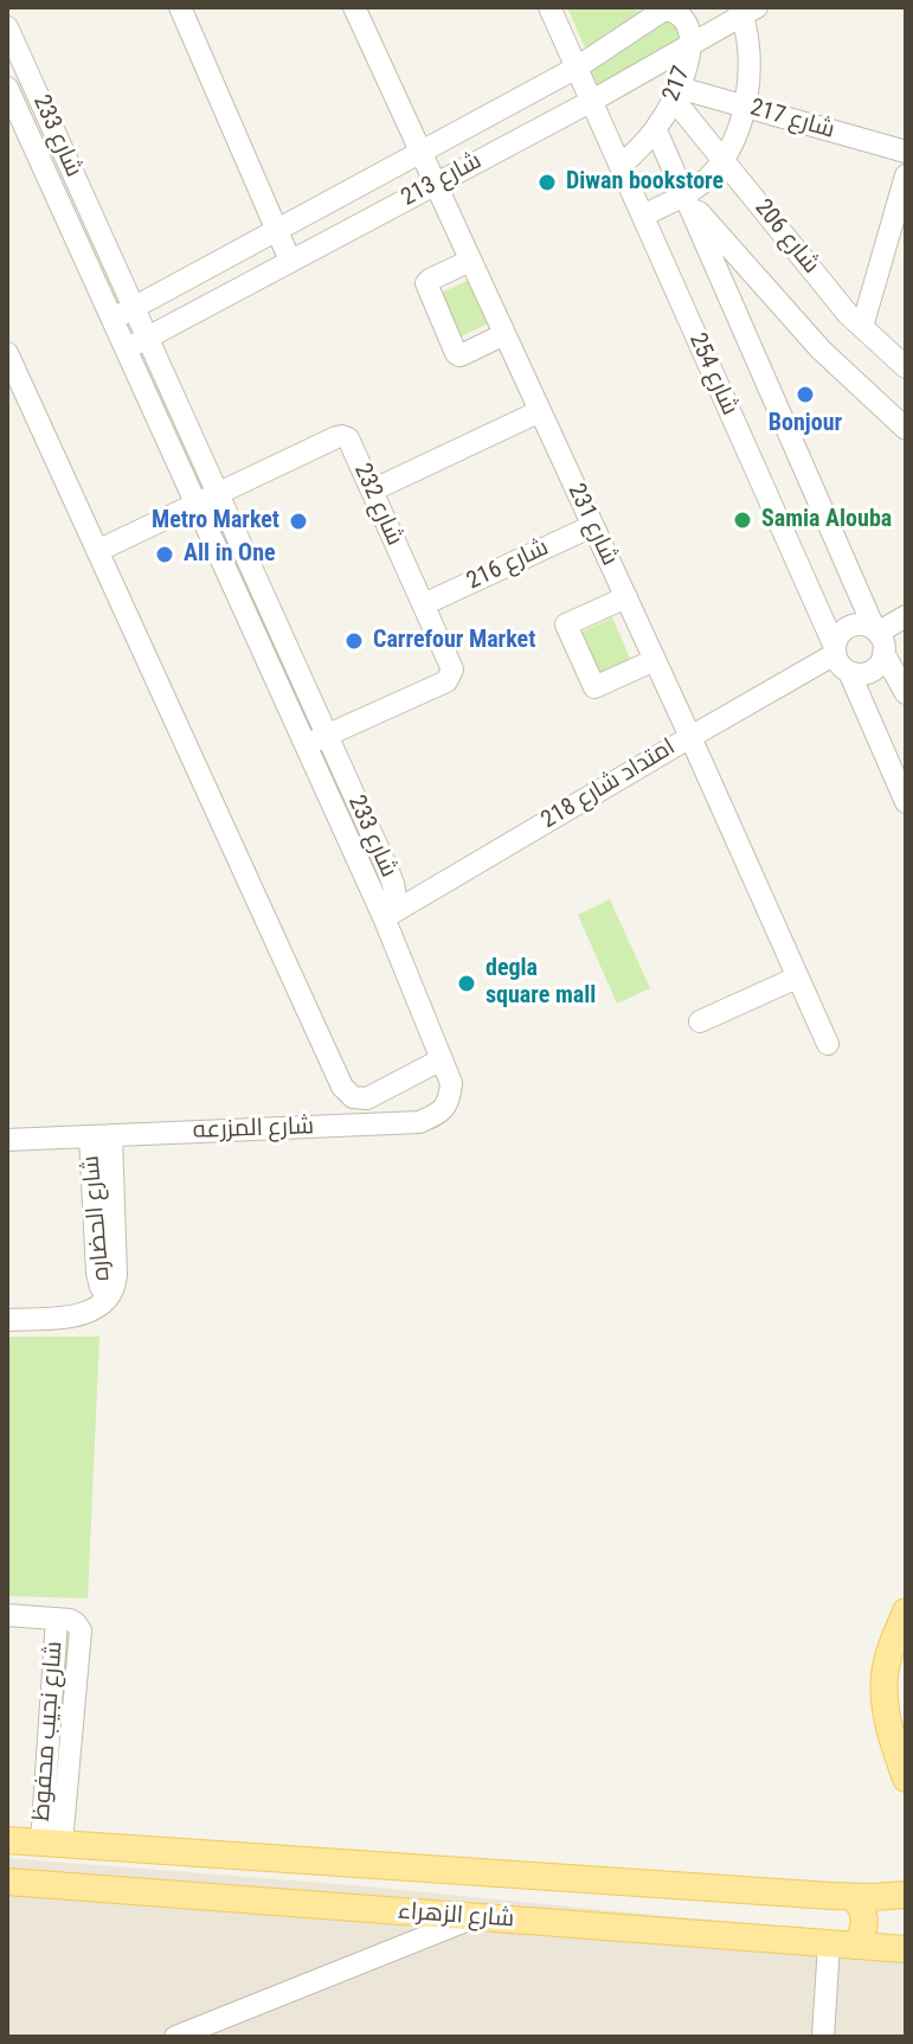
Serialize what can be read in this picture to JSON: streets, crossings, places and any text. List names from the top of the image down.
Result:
{
  "streets": {
    "main road": ["شارع الزهراء"],
    "street": [
      "217",
      "شارع 217",
      "شارع 233",
      "شارع 213",
      "شارع 206",
      "شارع 254",
      "شارع 232",
      "شارع 231",
      "شارع 216",
      "امتداد شارع 218",
      "شارع المزرعه",
      "شارع الحضاره",
      "شارع نجيب محفوظ"
    ]
  },
  "crossings": [
    ["217", "شارع 217"],
    ["217", "شارع 213"],
    ["217", "شارع 206"],
    ["217", "شارع 254"],
    ["شارع 217", "شارع 206"],
    ["شارع 233", "شارع 213"],
    ["شارع 233", "شارع 232"],
    ["شارع 233", "امتداد شارع 218"],
    ["شارع 213", "شارع 254"],
    ["شارع 213", "شارع 231"],
    ["شارع 206", "شارع 254"],
    ["شارع 254", "امتداد شارع 218"],
    ["شارع 232", "شارع 216"],
    ["شارع 231", "شارع 216"],
    ["شارع 231", "امتداد شارع 218"],
    ["شارع المزرعه", "شارع الحضاره"],
    ["شارع نجيب محفوظ", "شارع الزهراء"]
  ],
  "places": [
    "Diwan bookstore",
    "Bonjour",
    "Samia Alouba",
    "Metro Market",
    "All in One",
    "Carrefour Market",
    "degla square mall"
  ]
}
